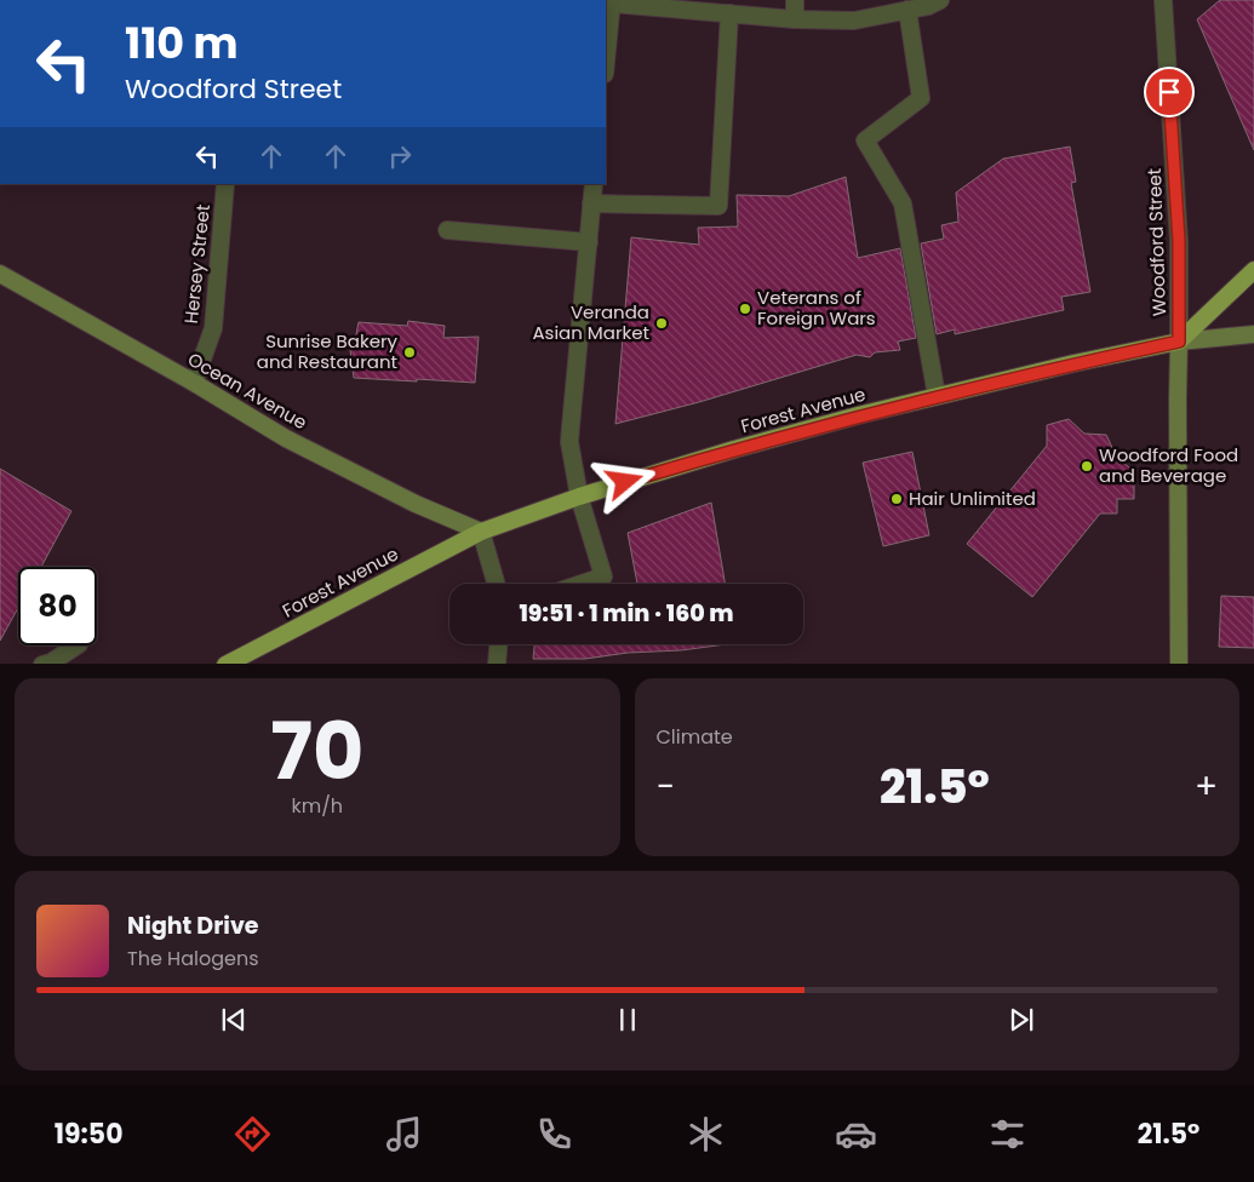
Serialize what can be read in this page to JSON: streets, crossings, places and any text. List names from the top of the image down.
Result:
{
  "streets": {
    "highway": ["Forest Avenue"],
    "main road": ["Woodford Street", "Ocean Avenue"],
    "street": ["Hersey Street"]
  },
  "crossings": [
    ["Woodford Street", "Forest Avenue"],
    ["Hersey Street", "Ocean Avenue"],
    ["Ocean Avenue", "Forest Avenue"]
  ],
  "places": [
    "Veterans of Foreign Wars",
    "Veranda Asian Market",
    "Sunrise Bakery and Restaurant",
    "Woodford Food and Beverage",
    "Hair Unlimited"
  ],
  "page": {
    "turn": ["110 m", "Woodford Street"],
    "limit": "80",
    "trip": "19:51 · 1 min · 160 m",
    "tile": [
      ["70", "km/h"],
      "Climate"
    ],
    "heat": ["−", "21.5°", "+"],
    "song": ["Night Drive", "The Halogens"],
    "tabs": ["19:50", "21.5°"]
  }
}
